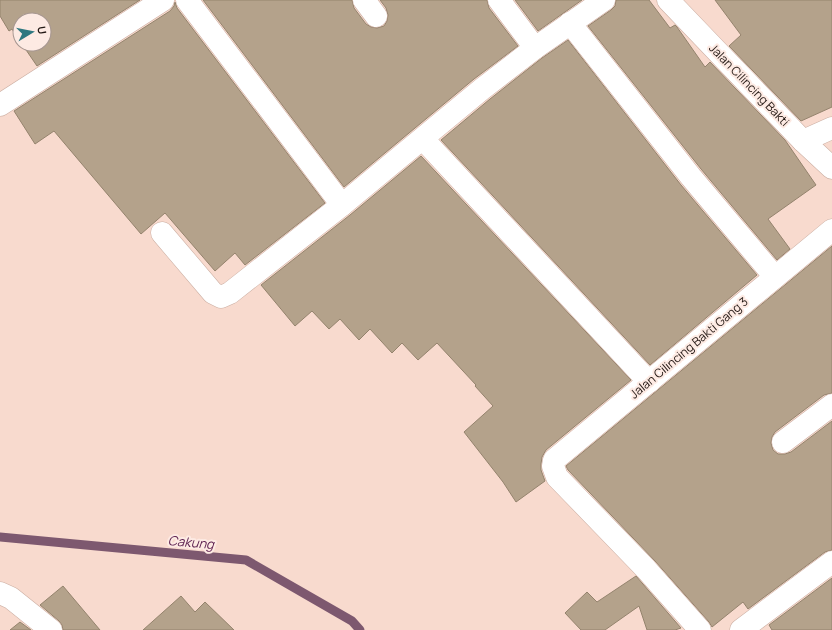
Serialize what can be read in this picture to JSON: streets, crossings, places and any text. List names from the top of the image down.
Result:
{
  "streets": {
    "street": ["Jalan Cilincing Bakti", "Jalan Cilincing Bakti Gang 3"]
  },
  "water": ["Cakung"],
  "north": "right"
}
